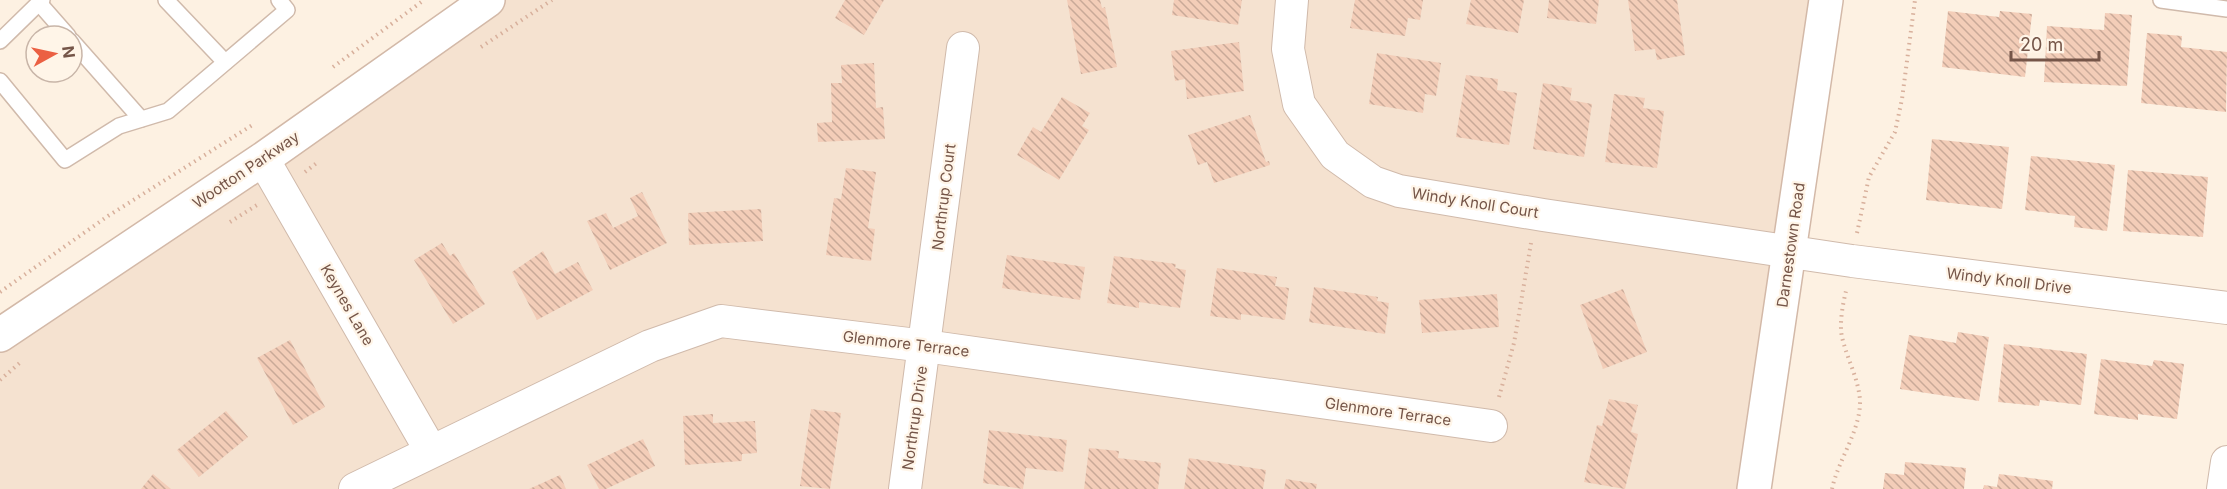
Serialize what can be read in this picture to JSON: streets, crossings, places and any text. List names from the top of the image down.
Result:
{
  "streets": {
    "main road": ["Wootton Parkway", "Darnestown Road"],
    "street": [
      "Northrup Court",
      "Windy Knoll Court",
      "Windy Knoll Drive",
      "Keynes Lane",
      "Glenmore Terrace",
      "Northrup Drive"
    ]
  },
  "crossings": [
    ["Wootton Parkway", "Keynes Lane"],
    ["Northrup Court", "Glenmore Terrace"],
    ["Northrup Court", "Northrup Drive"],
    ["Windy Knoll Court", "Darnestown Road"],
    ["Windy Knoll Court", "Windy Knoll Drive"],
    ["Darnestown Road", "Windy Knoll Drive"],
    ["Keynes Lane", "Glenmore Terrace"],
    ["Glenmore Terrace", "Northrup Drive"]
  ],
  "scale_bar": "20 m",
  "north": "right"
}
